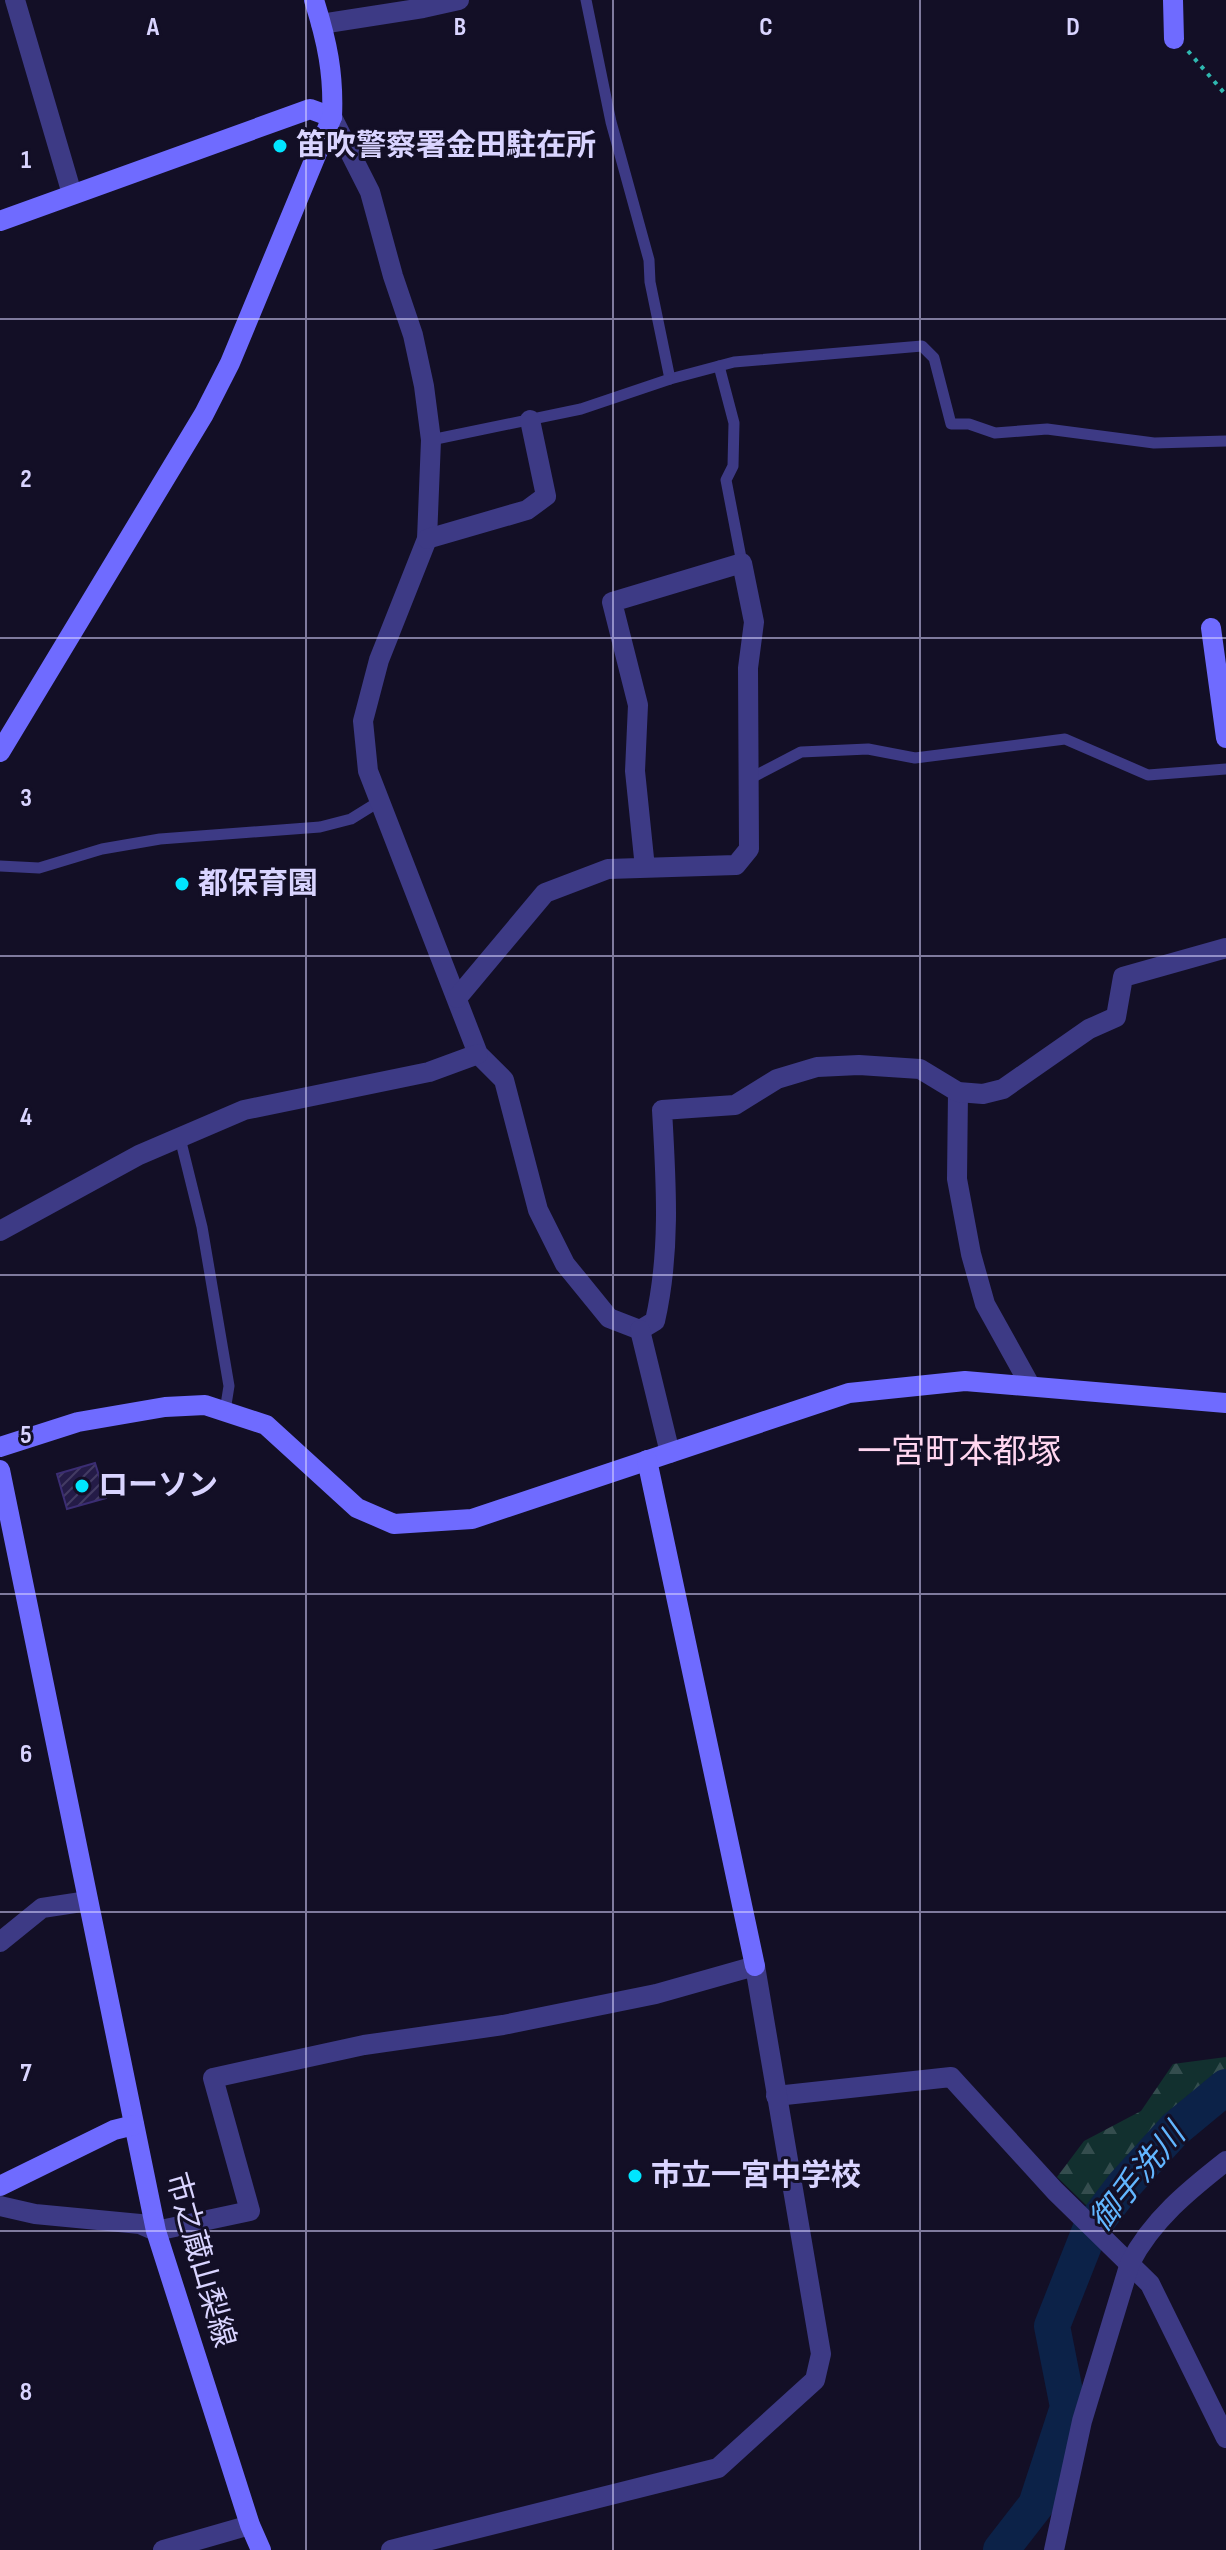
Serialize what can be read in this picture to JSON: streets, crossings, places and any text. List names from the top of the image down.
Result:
{
  "streets": {
    "street": ["市之蔵山梨線"]
  },
  "districts": ["一宮町本都塚"],
  "water": ["御手洗川"],
  "places": [
    "笛吹警察署金田駐在所",
    "都保育園",
    "ローソン",
    "市立一宮中学校"
  ],
  "grid": {
    "columns": [
      "A",
      "B",
      "C",
      "D"
    ],
    "rows": [
      "1",
      "2",
      "3",
      "4",
      "5",
      "6",
      "7",
      "8"
    ]
  }
}
